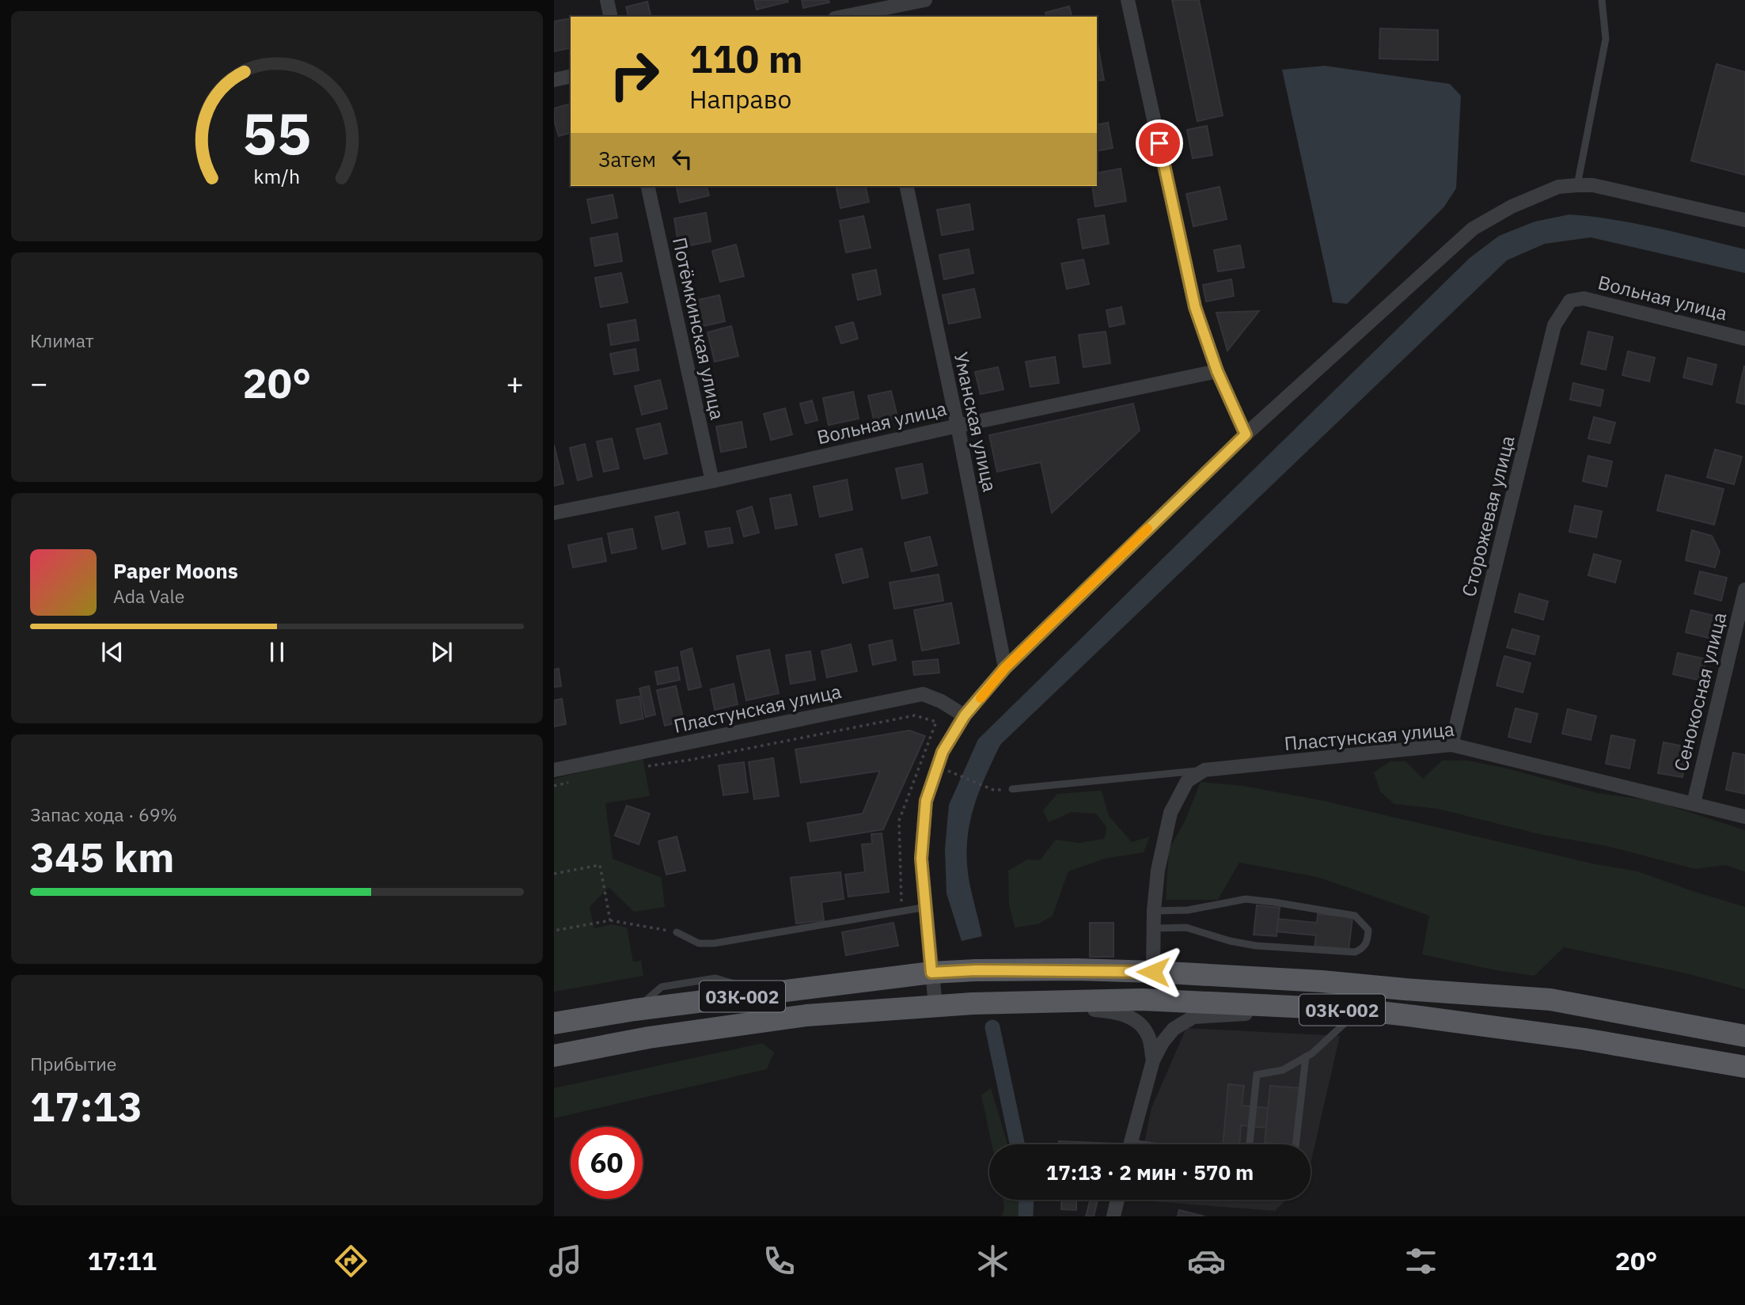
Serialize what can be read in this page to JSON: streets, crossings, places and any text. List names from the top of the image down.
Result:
{
  "streets": {
    "main road": ["03К-002"],
    "street": [
      "Вольная улица",
      "Потёмкинская улица",
      "Уманская улица",
      "Сторожевая улица",
      "Сенокосная улица",
      "Пластунская улица"
    ]
  },
  "crossings": [
    ["Вольная улица", "Потёмкинская улица"],
    ["Вольная улица", "Уманская улица"],
    ["Вольная улица", "Сторожевая улица"],
    ["Сторожевая улица", "Пластунская улица"],
    ["Сенокосная улица", "Пластунская улица"]
  ],
  "page": {
    "turn": ["110 m", "Направо"],
    "then": "Затем",
    "tile": [
      "Климат",
      ["Запас хода · 69%", "345 km"],
      ["Прибытие", "17:13"]
    ],
    "heat": ["−", "20°", "+"],
    "song": ["Paper Moons", "Ada Vale"],
    "limit": "60",
    "trip": "17:13 · 2 мин · 570 m",
    "tabs": ["17:11", "20°"],
    "gauge": ["55", "km/h"]
  }
}
